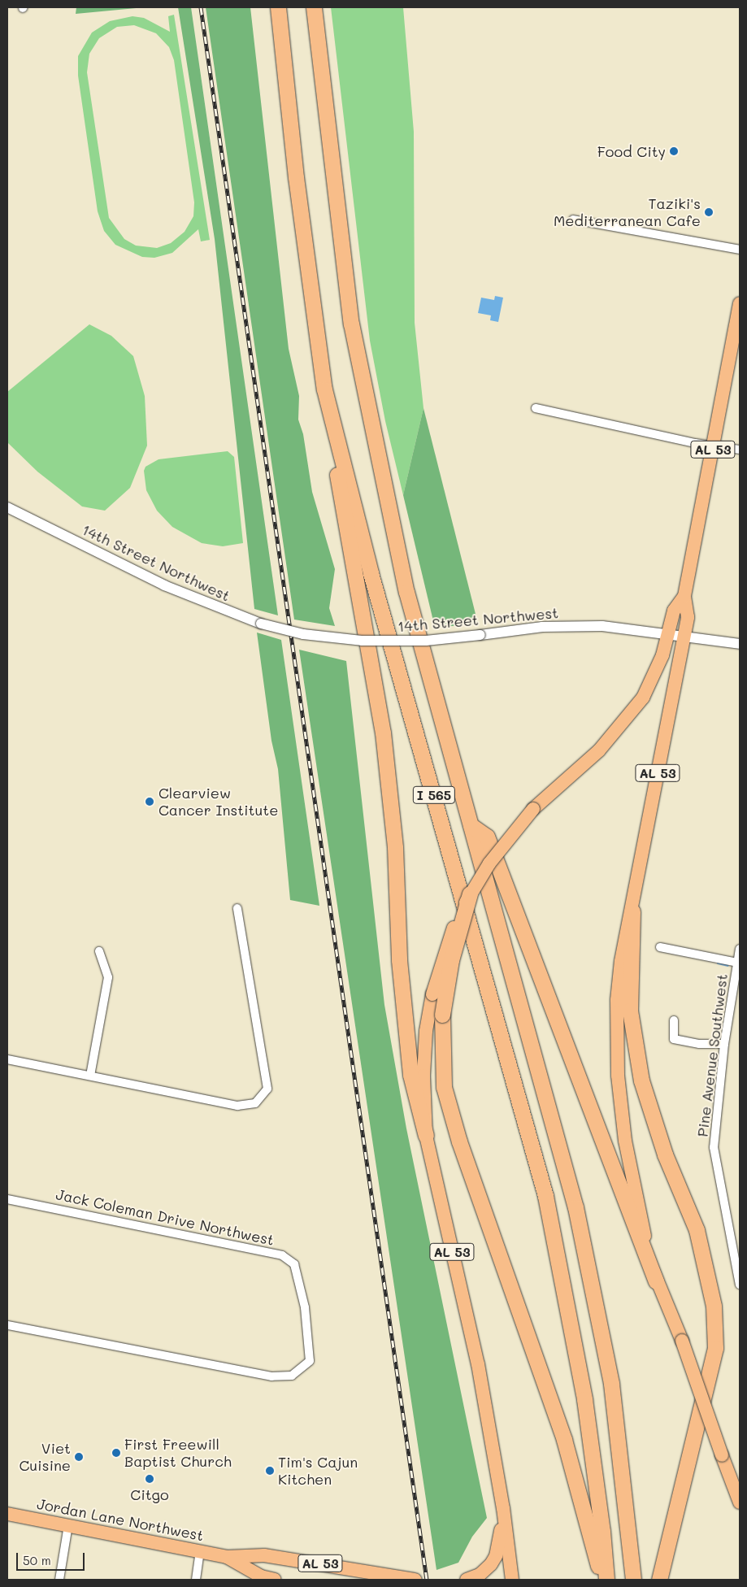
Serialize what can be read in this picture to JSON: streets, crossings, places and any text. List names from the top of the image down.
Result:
{
  "streets": {
    "highway": ["I 565"],
    "main road": ["AL 53", "Jordan Lane Northwest"],
    "street": ["14th Street Northwest", "Pine Avenue Southwest", "Jack Coleman Drive Northwest"]
  },
  "crossings": [
    ["AL 53", "14th Street Northwest"]
  ],
  "places": [
    "Food City",
    "Taziki's Mediterranean Cafe",
    "Clearview Cancer Institute",
    "First Freewill Baptist Church",
    "Viet Cuisine",
    "Tim's Cajun Kitchen",
    "Citgo"
  ],
  "scale_bar": "50 m"
}
